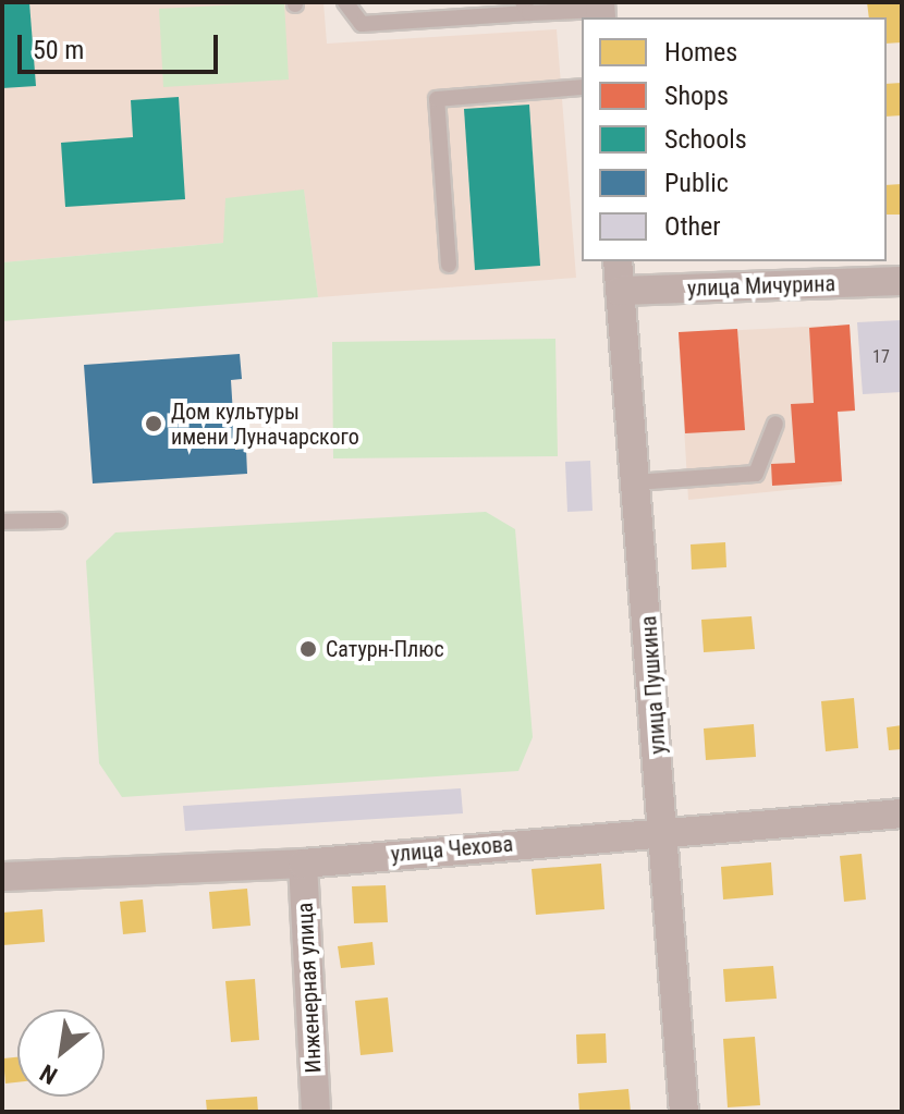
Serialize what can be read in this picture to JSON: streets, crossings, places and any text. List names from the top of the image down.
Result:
{
  "streets": {
    "street": [
      "улица Мичурина",
      "улица Пушкина",
      "улица Чехова",
      "Инженерная улица"
    ]
  },
  "crossings": [
    ["улица Мичурина", "улица Пушкина"],
    ["улица Пушкина", "улица Чехова"],
    ["улица Чехова", "Инженерная улица"]
  ],
  "places": ["Дом культуры имени Луначарского", "Сатурн-Плюс"],
  "house_numbers": ["17"],
  "legend": [
    "Homes",
    "Shops",
    "Schools",
    "Public",
    "Other"
  ],
  "scale_bar": "50 m",
  "north": "bottom left"
}
